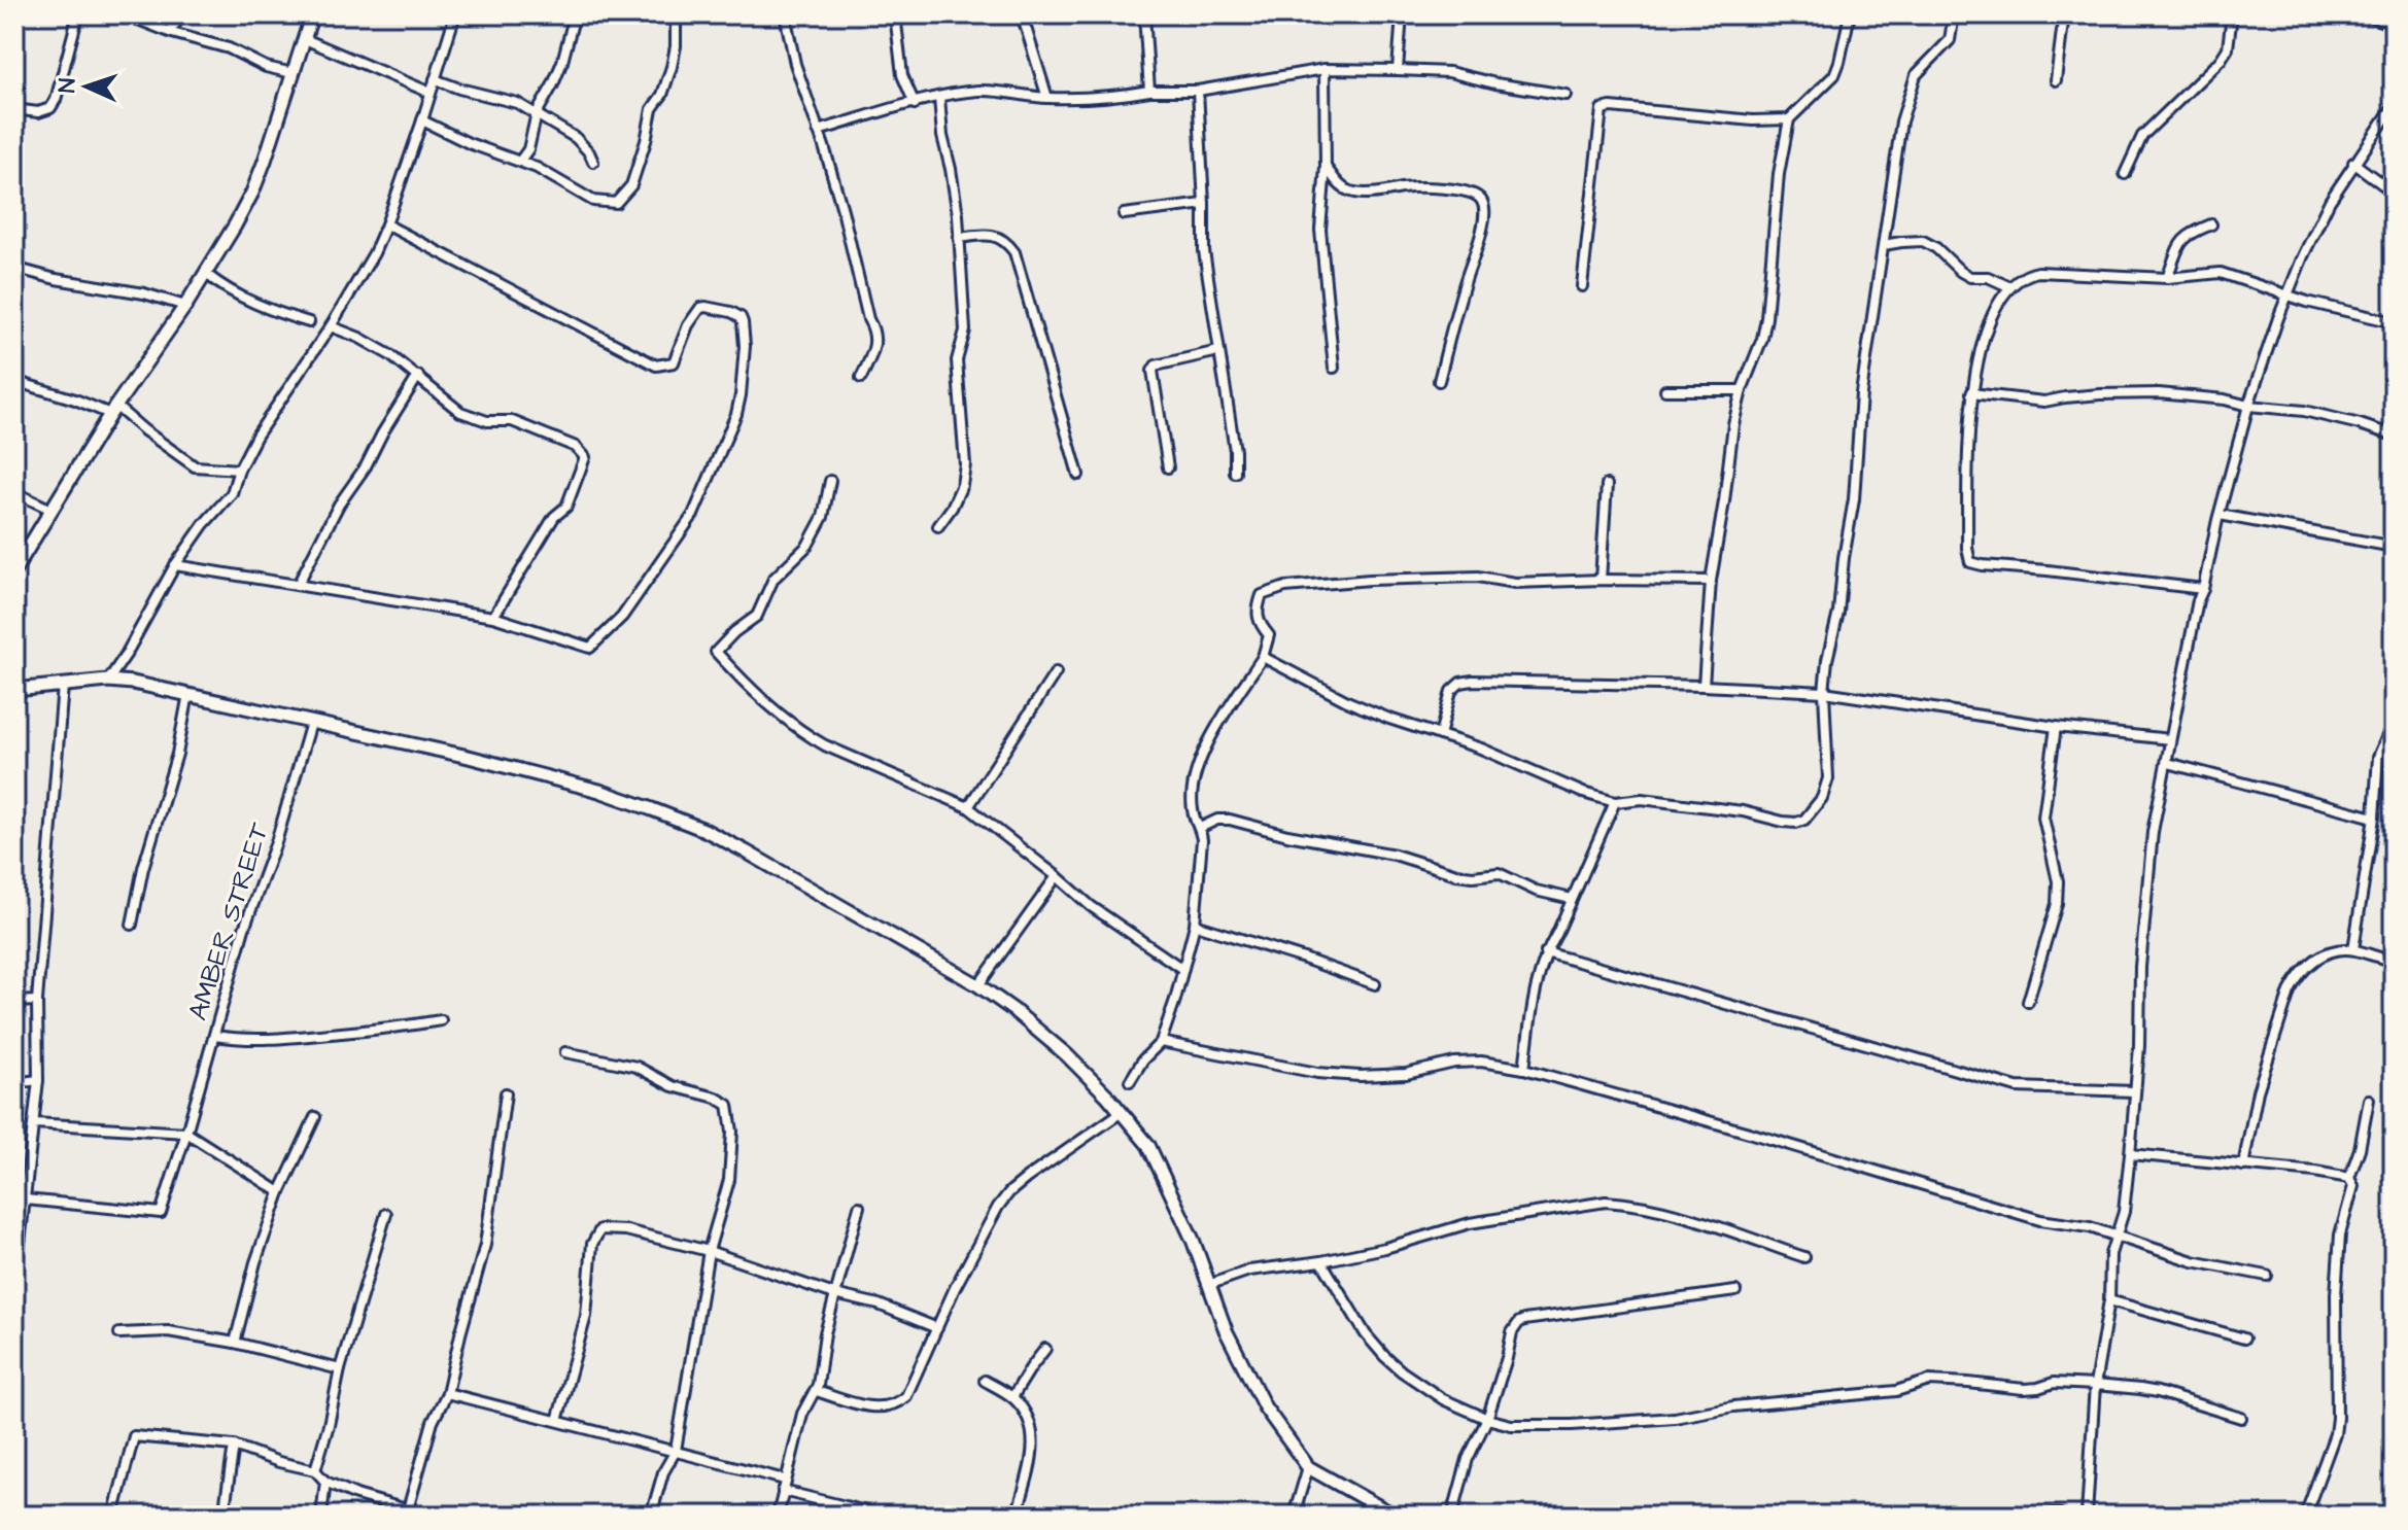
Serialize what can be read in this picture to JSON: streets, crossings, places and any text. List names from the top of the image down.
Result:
{
  "streets": {
    "street": ["AMBER STREET"]
  },
  "north": "left"
}
